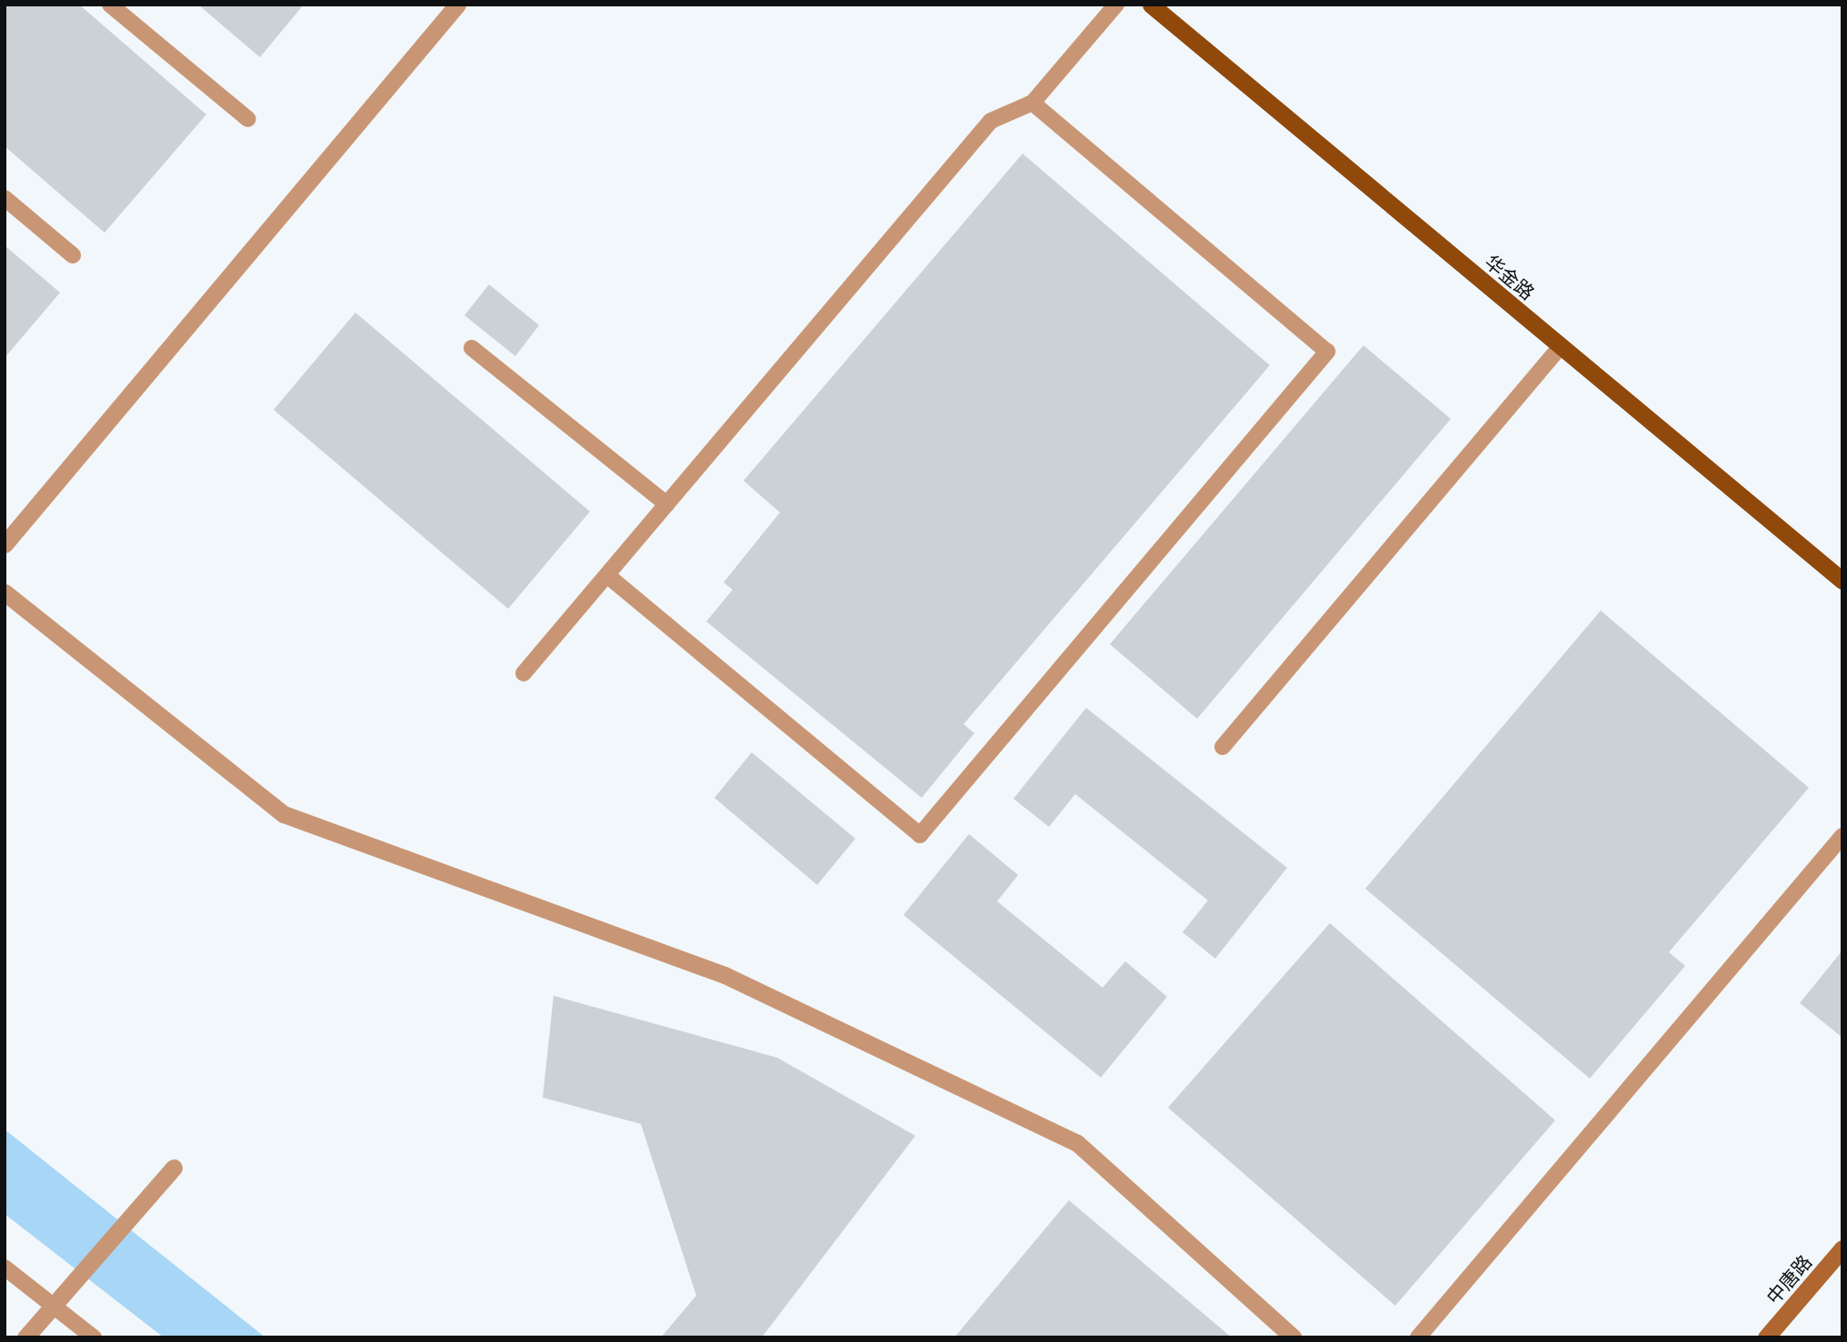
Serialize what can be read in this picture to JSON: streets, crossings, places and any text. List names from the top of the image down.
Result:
{
  "streets": {
    "main road": ["华金路", "中唐路"]
  }
}
